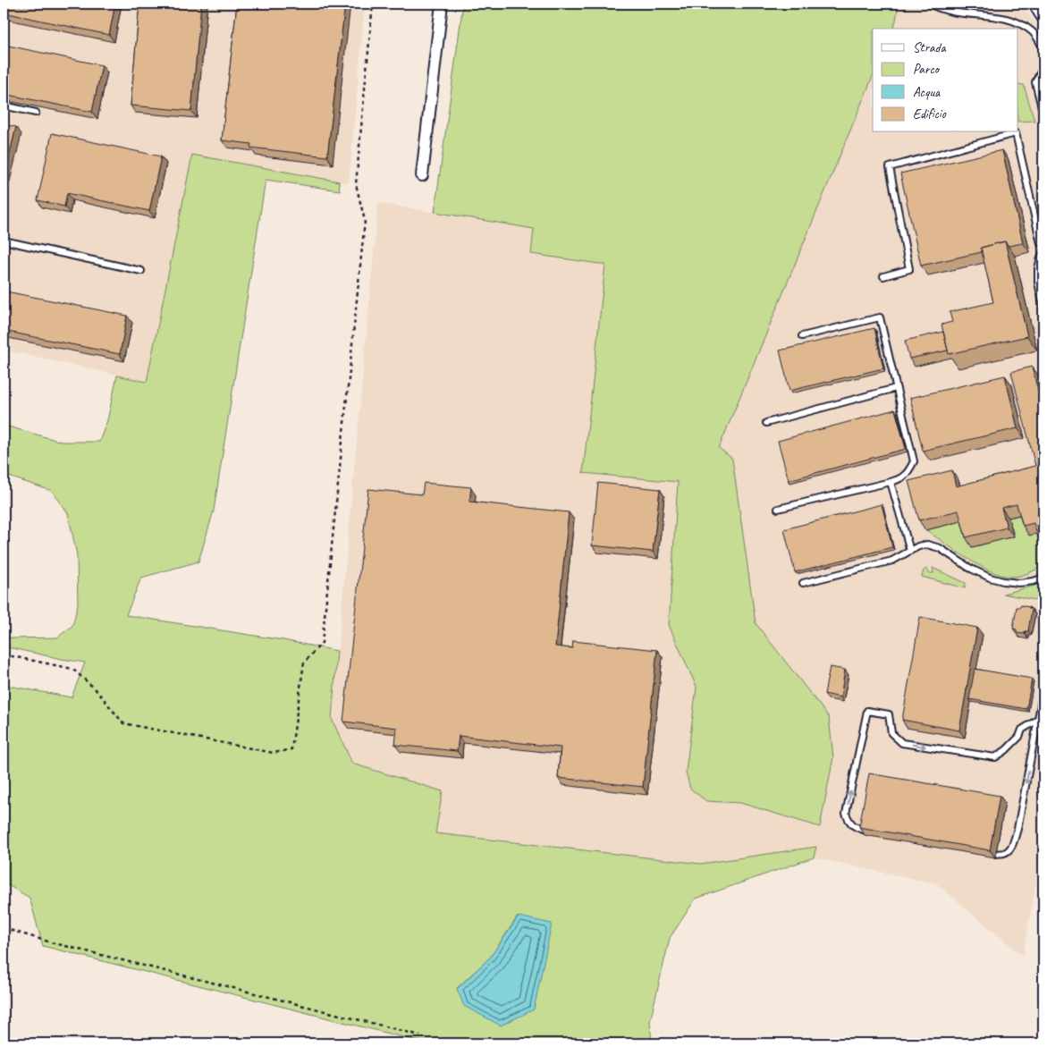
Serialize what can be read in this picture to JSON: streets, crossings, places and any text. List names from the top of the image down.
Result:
{
  "legend": [
    "Strada",
    "Parco",
    "Acqua",
    "Edificio"
  ]
}
